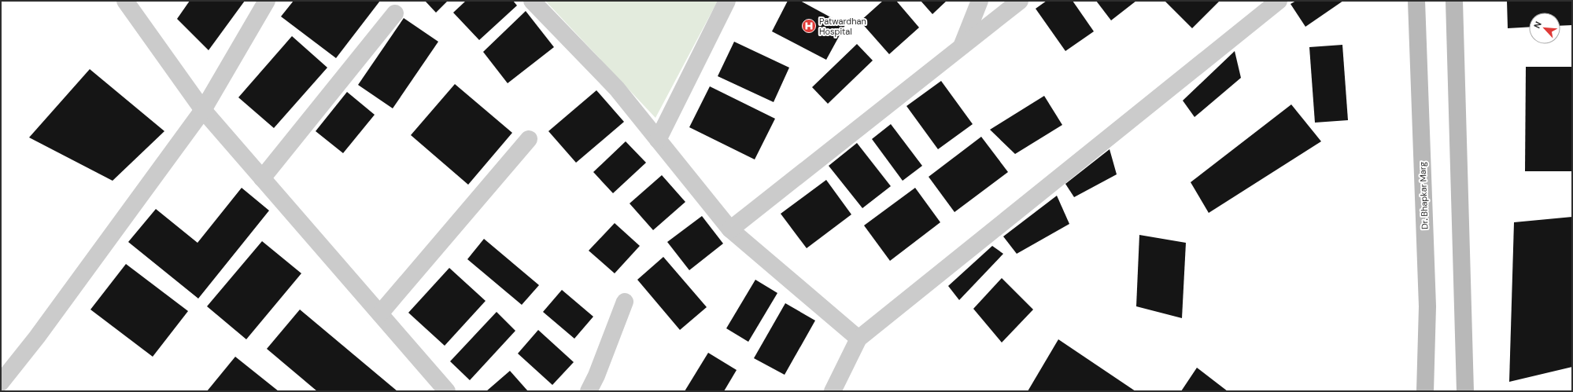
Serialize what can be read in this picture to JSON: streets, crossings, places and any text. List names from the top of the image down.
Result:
{
  "streets": {
    "main road": ["Dr. Bhapkar Marg"]
  },
  "places": {
    "hospital": ["Patwardhan Hospital"]
  },
  "north": "top left"
}
